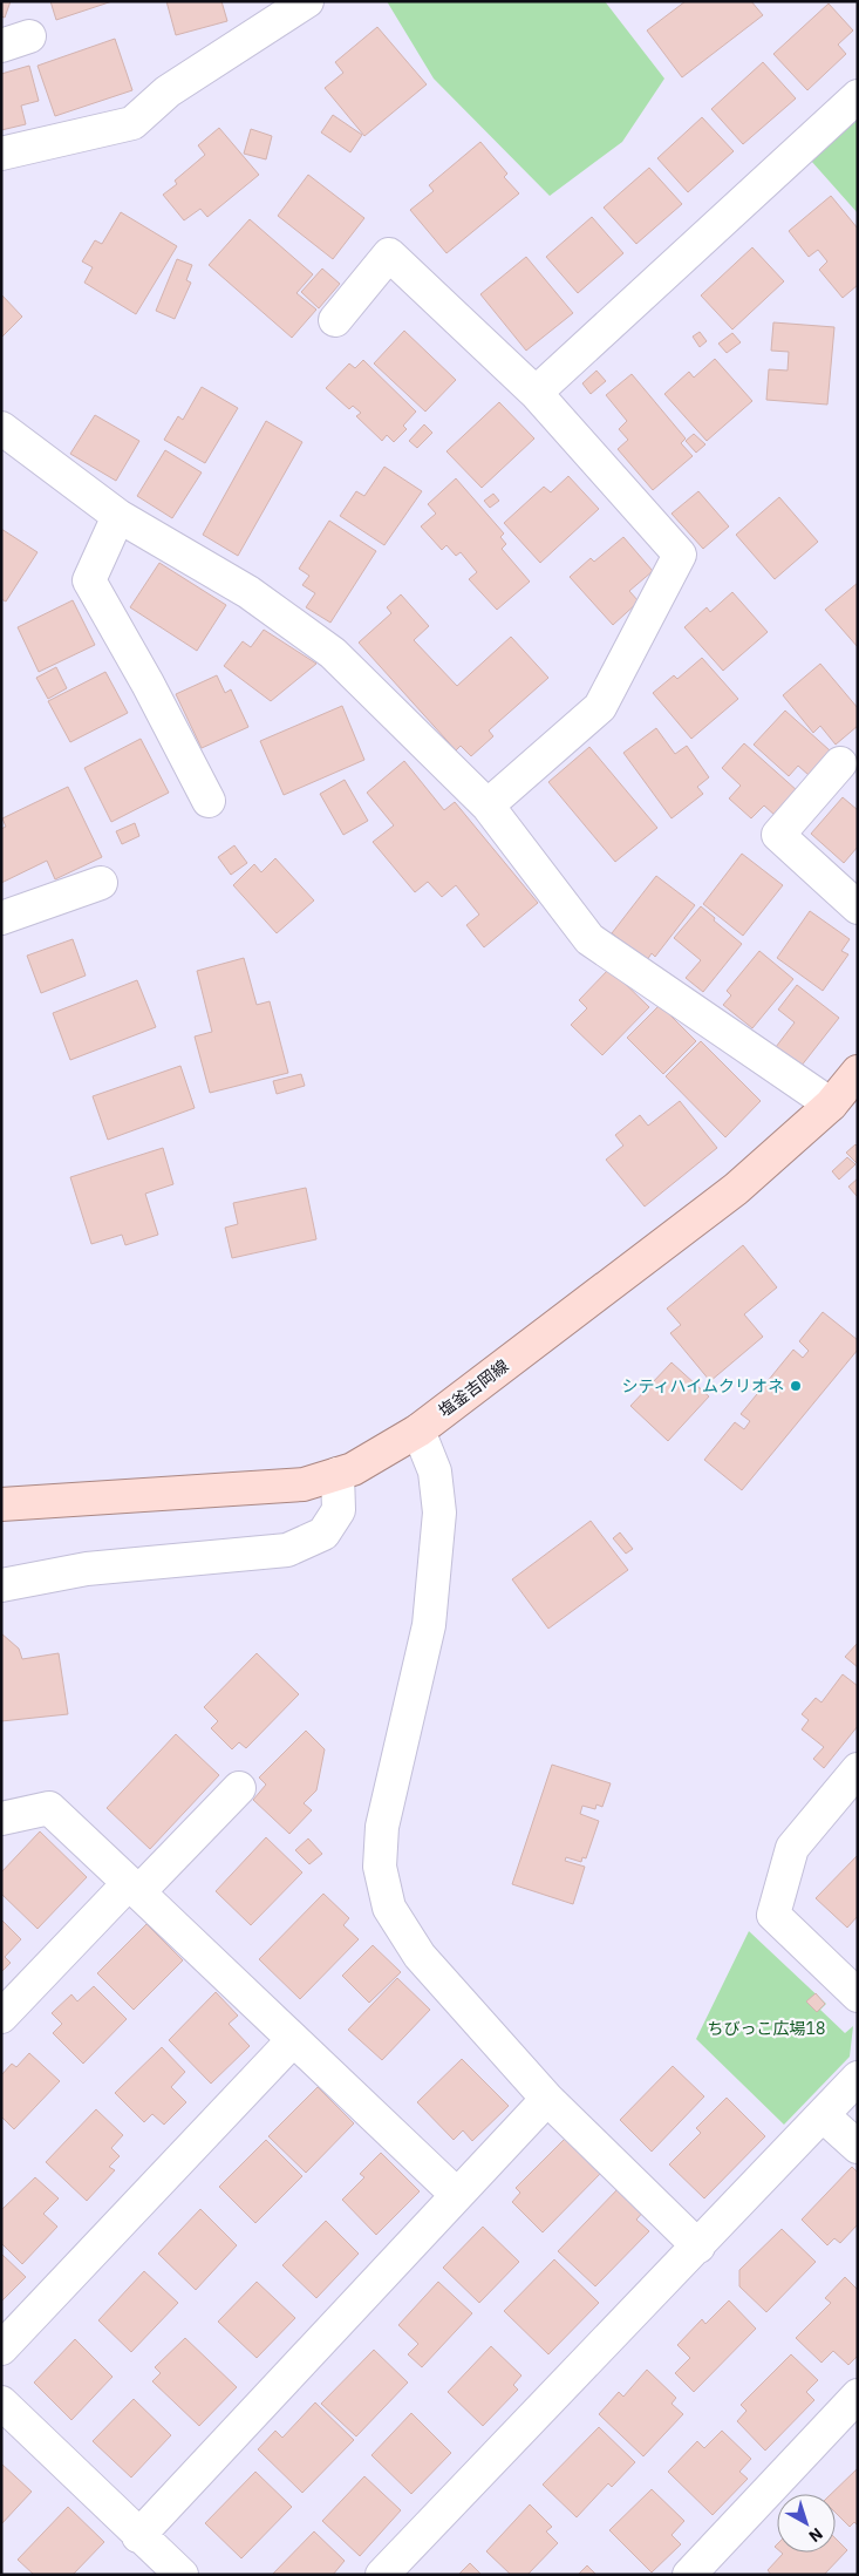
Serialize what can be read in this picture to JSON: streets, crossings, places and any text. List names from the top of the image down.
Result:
{
  "streets": {
    "main road": ["塩釜吉岡線"]
  },
  "parks": ["ちびっこ広場18"],
  "places": ["シティハイムクリオネ"],
  "north": "bottom right"
}
